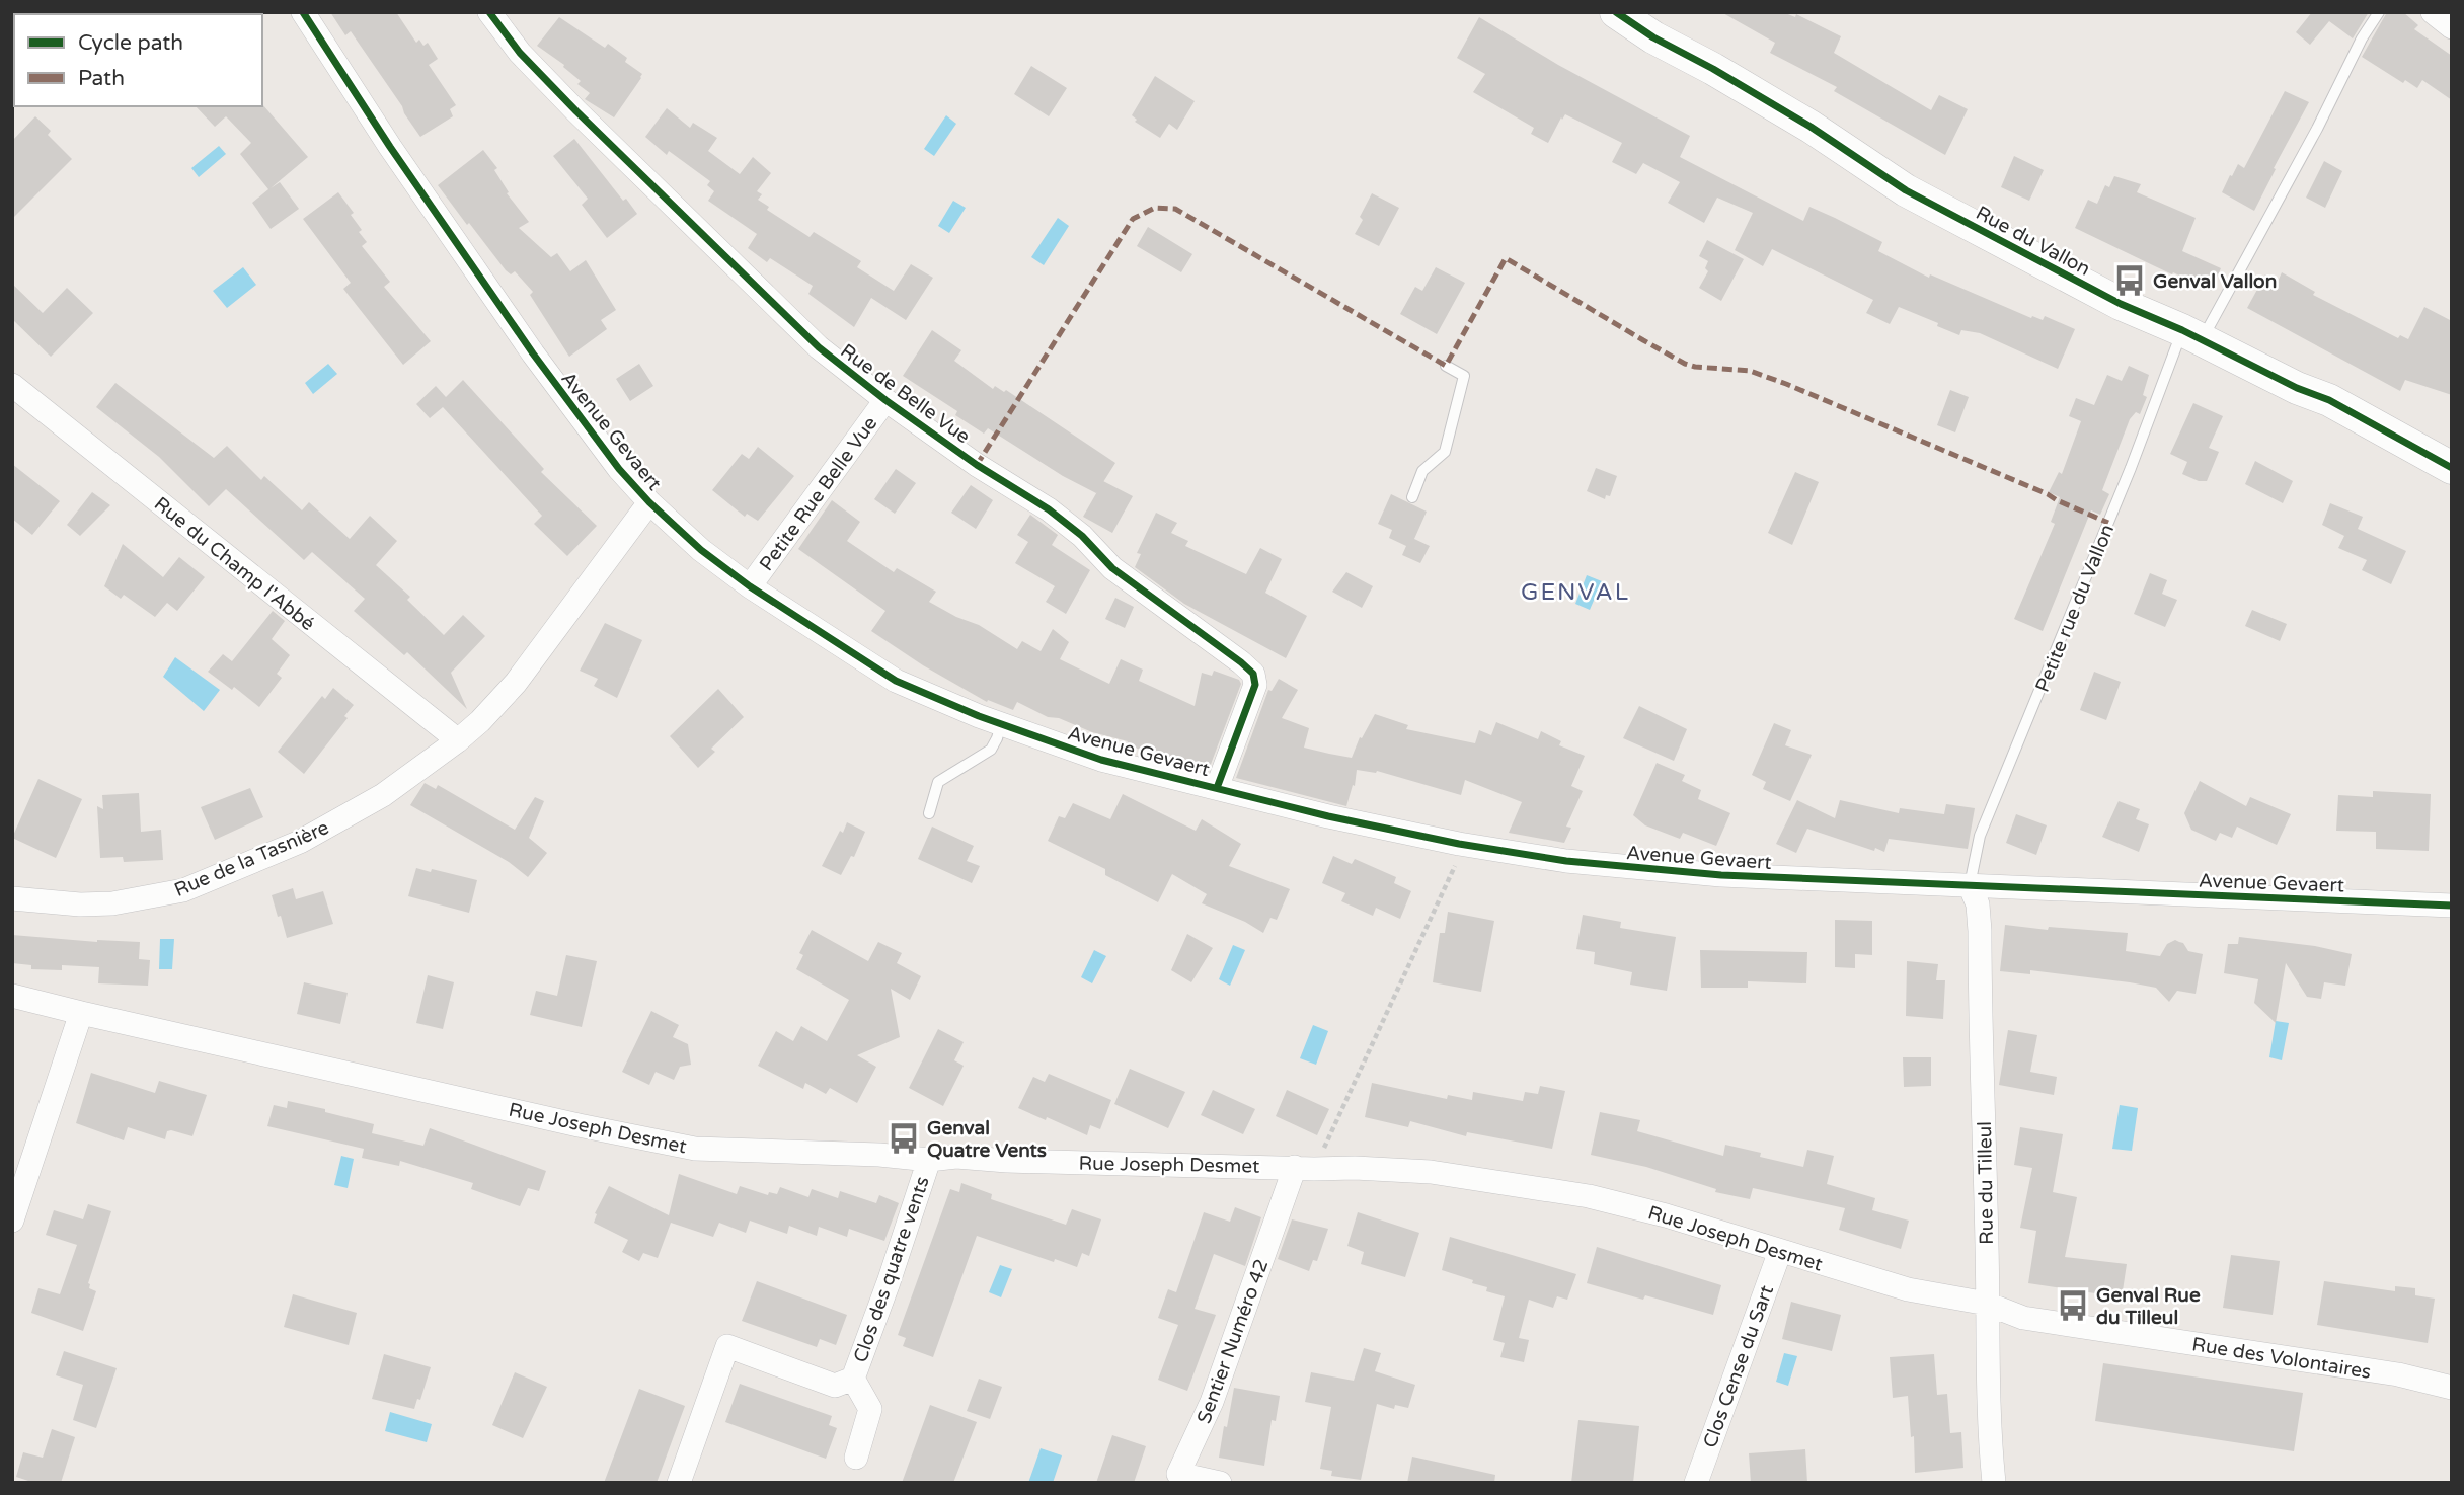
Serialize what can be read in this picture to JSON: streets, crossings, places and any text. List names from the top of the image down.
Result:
{
  "streets": {
    "street": [
      "Rue du Vallon",
      "Rue de Belle Vue",
      "Avenue Gevaert",
      "Petite Rue Belle Vue",
      "Rue du Champ l'Abbé",
      "Rue de la Tasnière",
      "Rue Joseph Desmet",
      "Rue du Tilleul",
      "Clos des quatre vents",
      "Sentier Numéro 42",
      "Rue des Volontaires",
      "Clos Cense du Sart"
    ],
    "lane": ["Petite rue du Vallon"]
  },
  "crossings": [
    ["Rue du Vallon", "Petite rue du Vallon"],
    ["Rue de Belle Vue", "Avenue Gevaert"],
    ["Rue de Belle Vue", "Petite Rue Belle Vue"],
    ["Avenue Gevaert", "Petite Rue Belle Vue"],
    ["Avenue Gevaert", "Petite rue du Vallon"],
    ["Avenue Gevaert", "Rue de la Tasnière"],
    ["Avenue Gevaert", "Rue du Tilleul"],
    ["Rue du Champ l'Abbé", "Rue de la Tasnière"],
    ["Petite rue du Vallon", "Rue du Tilleul"],
    ["Rue Joseph Desmet", "Rue du Tilleul"],
    ["Rue Joseph Desmet", "Clos des quatre vents"],
    ["Rue Joseph Desmet", "Sentier Numéro 42"],
    ["Rue Joseph Desmet", "Rue des Volontaires"],
    ["Rue Joseph Desmet", "Clos Cense du Sart"],
    ["Rue du Tilleul", "Rue des Volontaires"]
  ],
  "districts": ["GENVAL"],
  "places": {
    "bus stop": ["Genval Vallon", "Genval Quatre Vents", "Genval Rue du Tilleul"]
  },
  "legend": ["Cycle path", "Path"]
}
